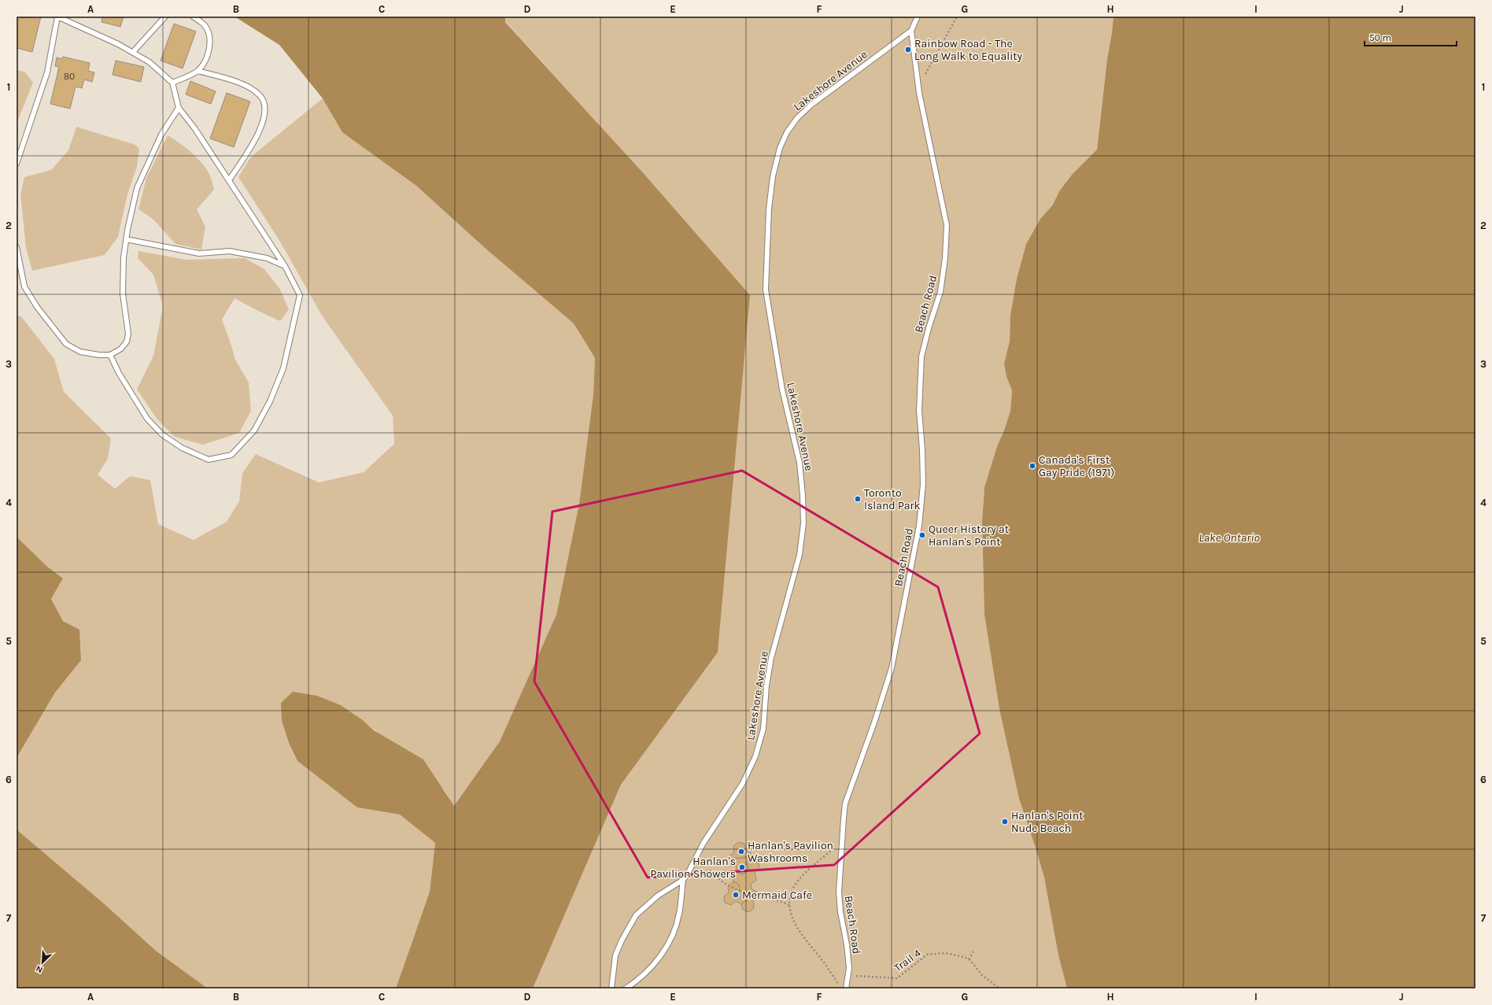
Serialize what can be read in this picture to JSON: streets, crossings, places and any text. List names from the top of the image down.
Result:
{
  "streets": {
    "lane": ["Lakeshore Avenue", "Beach Road"],
    "path": ["Trail 4"]
  },
  "crossings": [
    ["Lakeshore Avenue", "Beach Road"],
    ["Beach Road", "Trail 4"]
  ],
  "water": ["Lake Ontario"],
  "places": [
    "Rainbow Road - The Long Walk to Equality",
    "Canada's First Gay Pride (1971)",
    "Toronto Island Park",
    "Queer History at Hanlan's Point",
    "Hanlan's Point Nude Beach",
    "Hanlan's Pavilion Washrooms",
    "Hanlan's Pavilion Showers",
    "Mermaid Cafe"
  ],
  "house_numbers": ["80"],
  "scale_bar": "50 m",
  "north": "bottom left",
  "grid": {
    "columns": [
      "A",
      "B",
      "C",
      "D",
      "E",
      "F",
      "G",
      "H",
      "I",
      "J"
    ],
    "rows": [
      "1",
      "2",
      "3",
      "4",
      "5",
      "6",
      "7"
    ]
  }
}
